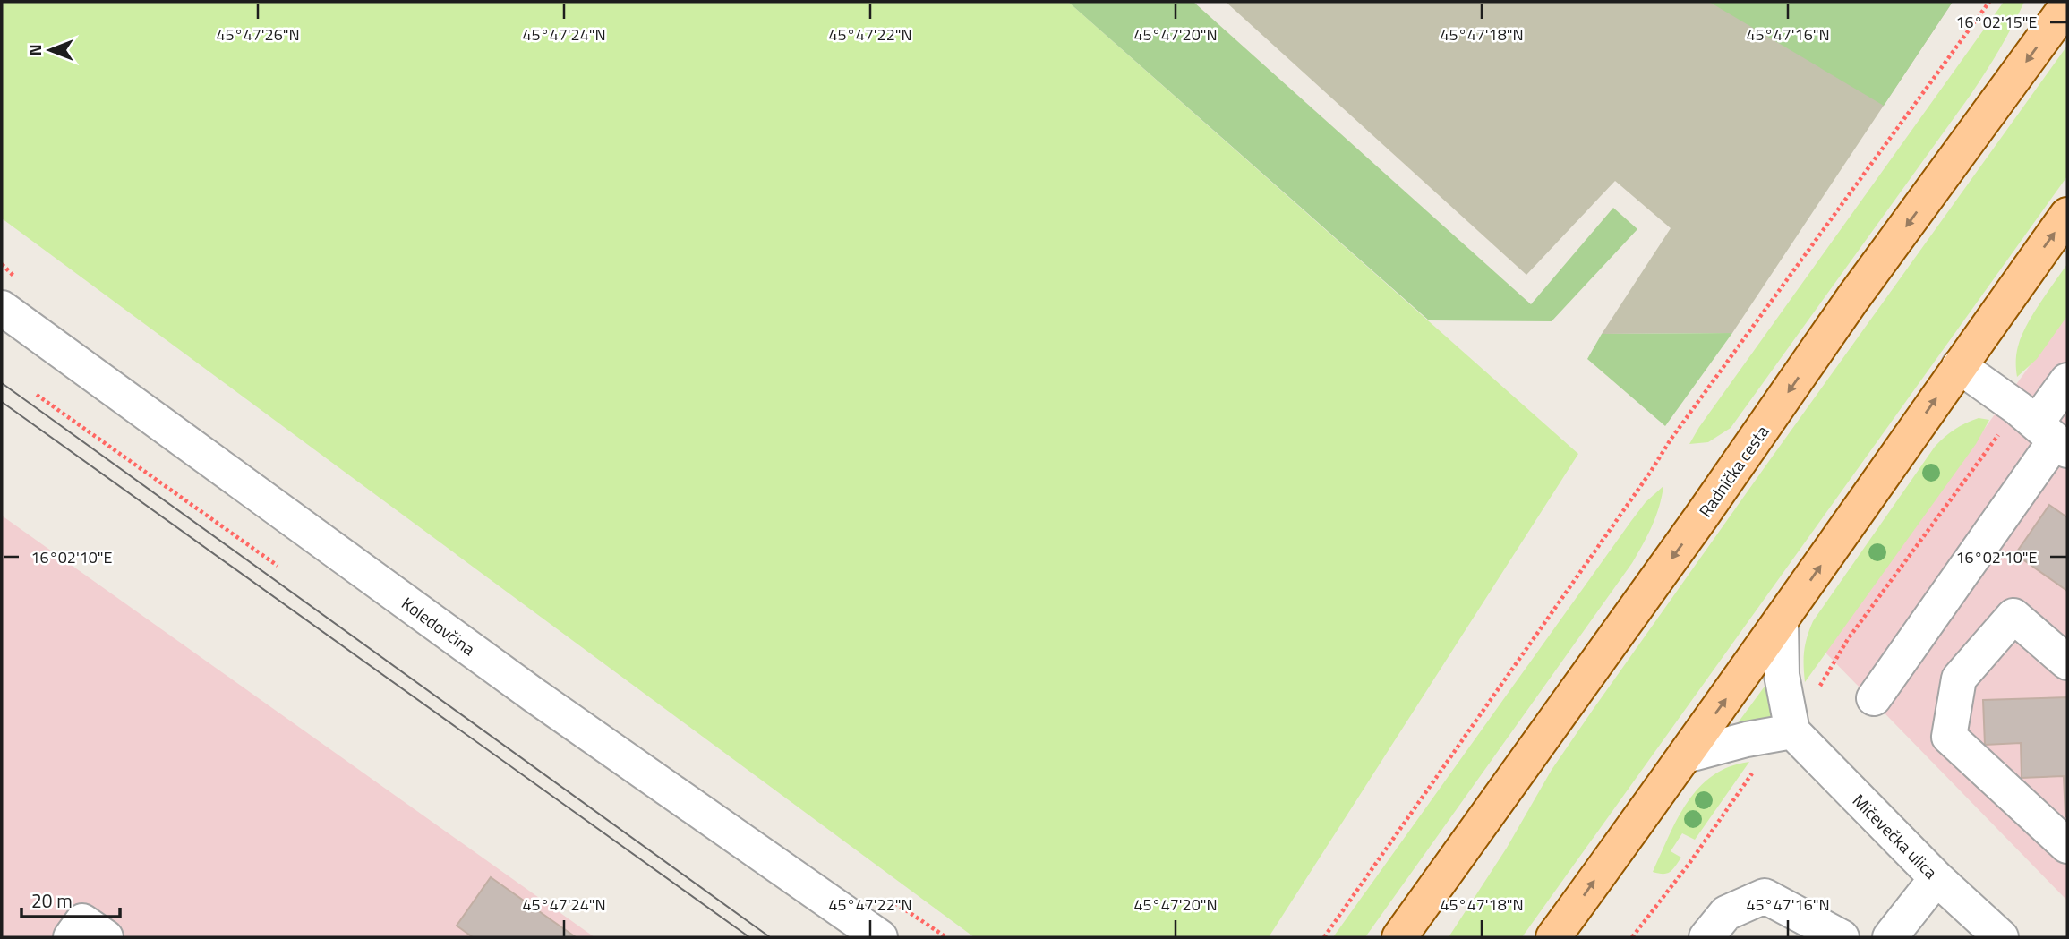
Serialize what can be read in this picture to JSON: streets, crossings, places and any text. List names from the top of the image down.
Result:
{
  "streets": {
    "main road": ["Radnička cesta"],
    "street": ["Koledovčina", "Mičevečka ulica"]
  },
  "scale_bar": "20 m",
  "north": "left",
  "coordinates": [
    "16°02'15\"E",
    "45°47'26\"N",
    "45°47'24\"N",
    "45°47'22\"N",
    "45°47'20\"N",
    "45°47'18\"N",
    "45°47'16\"N",
    "16°02'10\"E"
  ]
}
